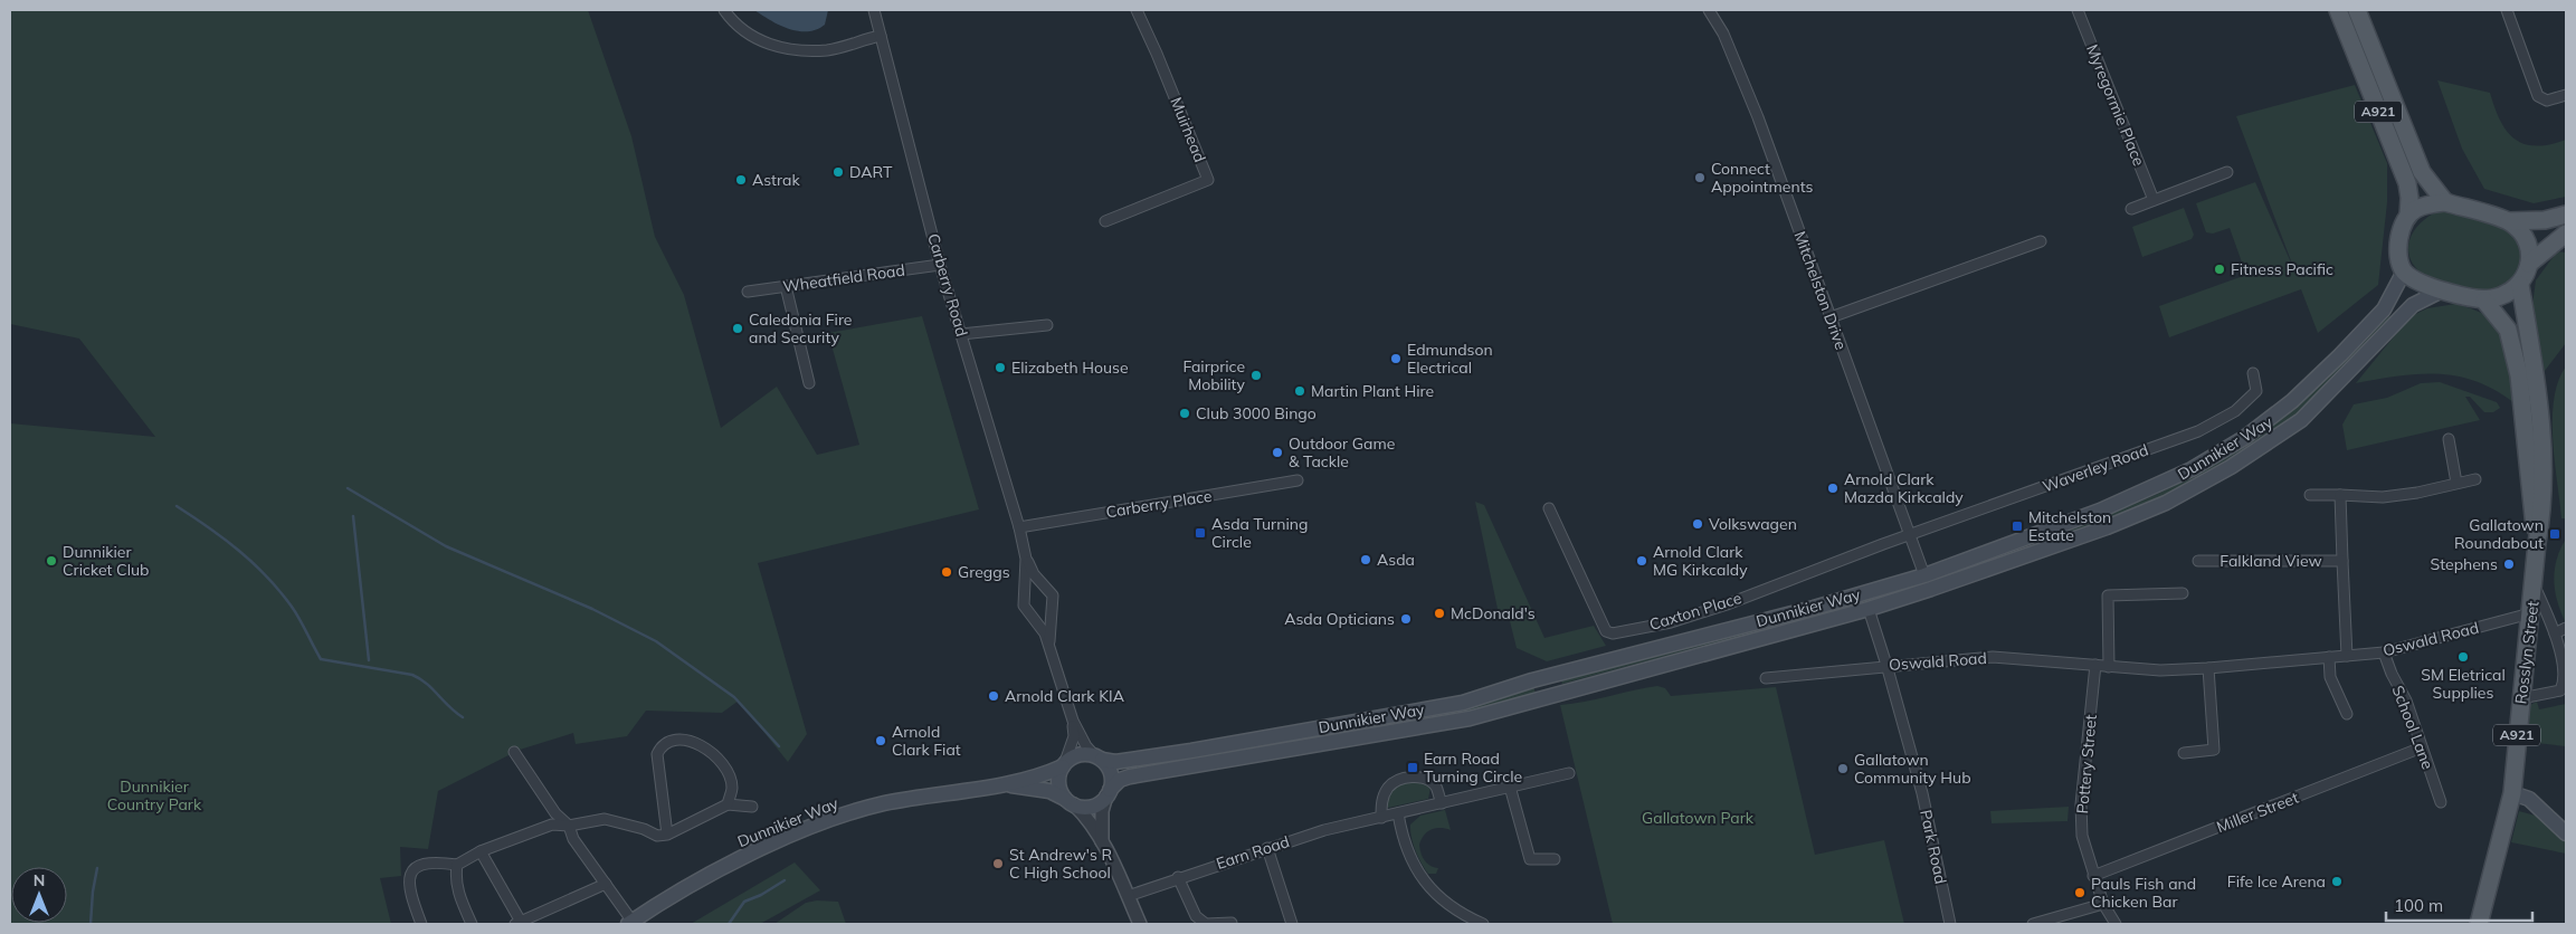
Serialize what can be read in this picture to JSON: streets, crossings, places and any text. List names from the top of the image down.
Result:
{
  "streets": {
    "main road": ["A921", "Dunnikier Way", "Rosslyn Street"],
    "street": [
      "Myregormie Place",
      "Muirhead",
      "Wheatfield Road",
      "Carberry Road",
      "Mitchelston Drive",
      "Waverley Road",
      "Carberry Place",
      "Falkland View",
      "Caxton Place",
      "Oswald Road",
      "School Lane",
      "Pottery Street",
      "Miller Street",
      "Park Road",
      "Earn Road"
    ]
  },
  "crossings": [
    ["A921", "Dunnikier Way"],
    ["A921", "Rosslyn Street"],
    ["Wheatfield Road", "Carberry Road"],
    ["Carberry Road", "Dunnikier Way"],
    ["Carberry Road", "Carberry Place"],
    ["Mitchelston Drive", "Dunnikier Way"],
    ["Mitchelston Drive", "Waverley Road"],
    ["Mitchelston Drive", "Caxton Place"],
    ["Dunnikier Way", "Rosslyn Street"],
    ["Dunnikier Way", "Park Road"],
    ["Waverley Road", "Caxton Place"],
    ["Falkland View", "Oswald Road"],
    ["Oswald Road", "Rosslyn Street"],
    ["Oswald Road", "School Lane"],
    ["Oswald Road", "Pottery Street"],
    ["Oswald Road", "Park Road"],
    ["School Lane", "Miller Street"],
    ["Pottery Street", "Miller Street"]
  ],
  "parks": ["Dunnikier Country Park", "Gallatown Park"],
  "places": {
    "other": [
      "DART",
      "Connect Appointments",
      "Astrak",
      "Fitness Pacific",
      "Caledonia Fire and Security",
      "Edmundson Electrical",
      "Elizabeth House",
      "Fairprice Mobility",
      "Martin Plant Hire",
      "Club 3000 Bingo",
      "Outdoor Game & Tackle",
      "Arnold Clark Mazda Kirkcaldy",
      "Volkswagen",
      "Asda",
      "Dunnikier Cricket Club",
      "Arnold Clark MG Kirkcaldy",
      "Stephens",
      "Greggs",
      "McDonald's",
      "Asda Opticians",
      "SM Eletrical Supplies",
      "Arnold Clark KIA",
      "Arnold Clark Fiat",
      "Gallatown Community Hub",
      "St Andrew's R C High School",
      "Fife Ice Arena",
      "Pauls Fish and Chicken Bar"
    ],
    "transit": [
      "Mitchelston Estate",
      "Asda Turning Circle",
      "Gallatown Roundabout",
      "Earn Road Turning Circle"
    ]
  },
  "scale_bar": "100 m",
  "north": "top"
}
